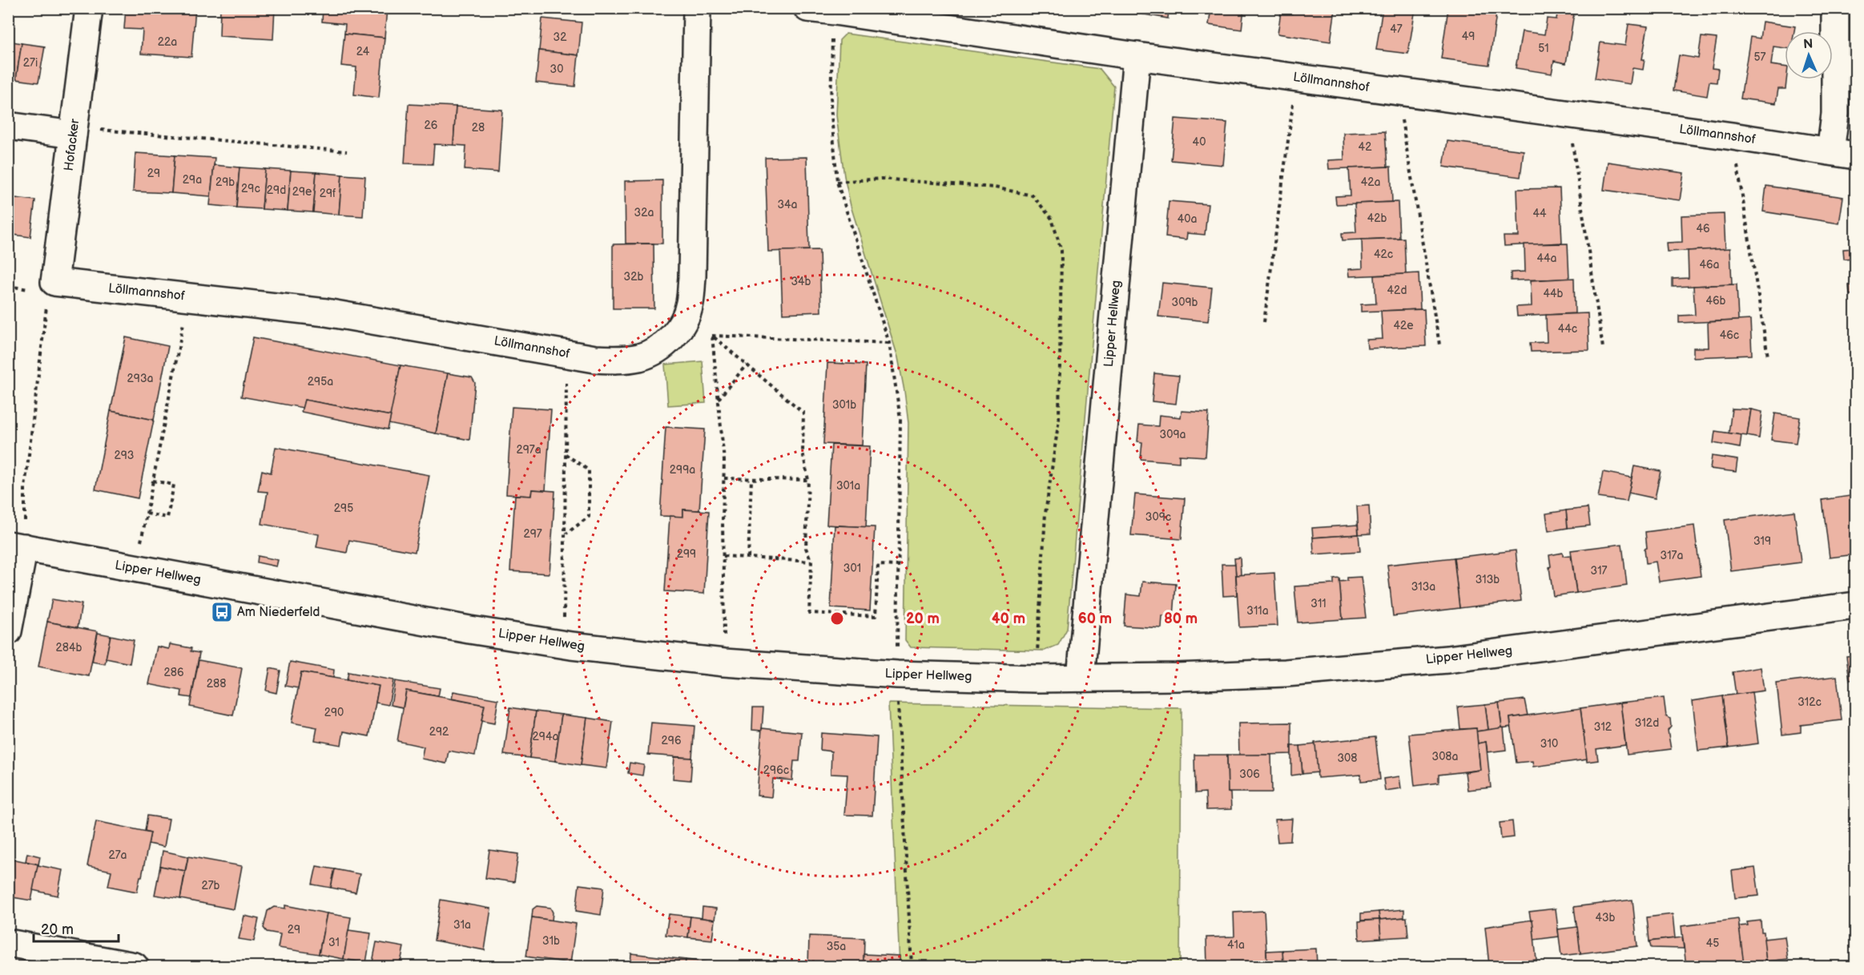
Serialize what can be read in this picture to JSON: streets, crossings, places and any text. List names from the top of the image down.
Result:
{
  "streets": {
    "street": ["Löllmannshof", "Hofacker", "Lipper Hellweg"]
  },
  "crossings": [
    ["Löllmannshof", "Hofacker"],
    ["Löllmannshof", "Lipper Hellweg"]
  ],
  "places": {
    "bus stop": ["Am Niederfeld"]
  },
  "house_numbers": [
    "47",
    "49",
    "32",
    "22a",
    "51",
    "24",
    "57",
    "27i",
    "30",
    "26",
    "28",
    "40",
    "42",
    "29",
    "29a",
    "29b",
    "42a",
    "29c",
    "29d",
    "29e",
    "29f",
    "34a",
    "32a",
    "44",
    "42b",
    "40a",
    "46",
    "42c",
    "44a",
    "46a",
    "32b",
    "34b",
    "42d",
    "44b",
    "46b",
    "309b",
    "42e",
    "44c",
    "46c",
    "293a",
    "295a",
    "301b",
    "309a",
    "297a",
    "293",
    "299a",
    "301a",
    "295",
    "309c",
    "297",
    "319",
    "299",
    "317a",
    "301",
    "317",
    "313b",
    "313a",
    "311",
    "311a",
    "284b",
    "286",
    "288",
    "312c",
    "290",
    "312d",
    "312",
    "292",
    "294a",
    "296",
    "310",
    "308a",
    "308",
    "296c",
    "306",
    "27a",
    "27b",
    "43b",
    "31a",
    "29",
    "31b",
    "31",
    "45",
    "41a",
    "35a"
  ],
  "scale_bar": "20 m",
  "north": "top",
  "rings": [
    "20 m",
    "40 m",
    "60 m",
    "80 m"
  ]
}
